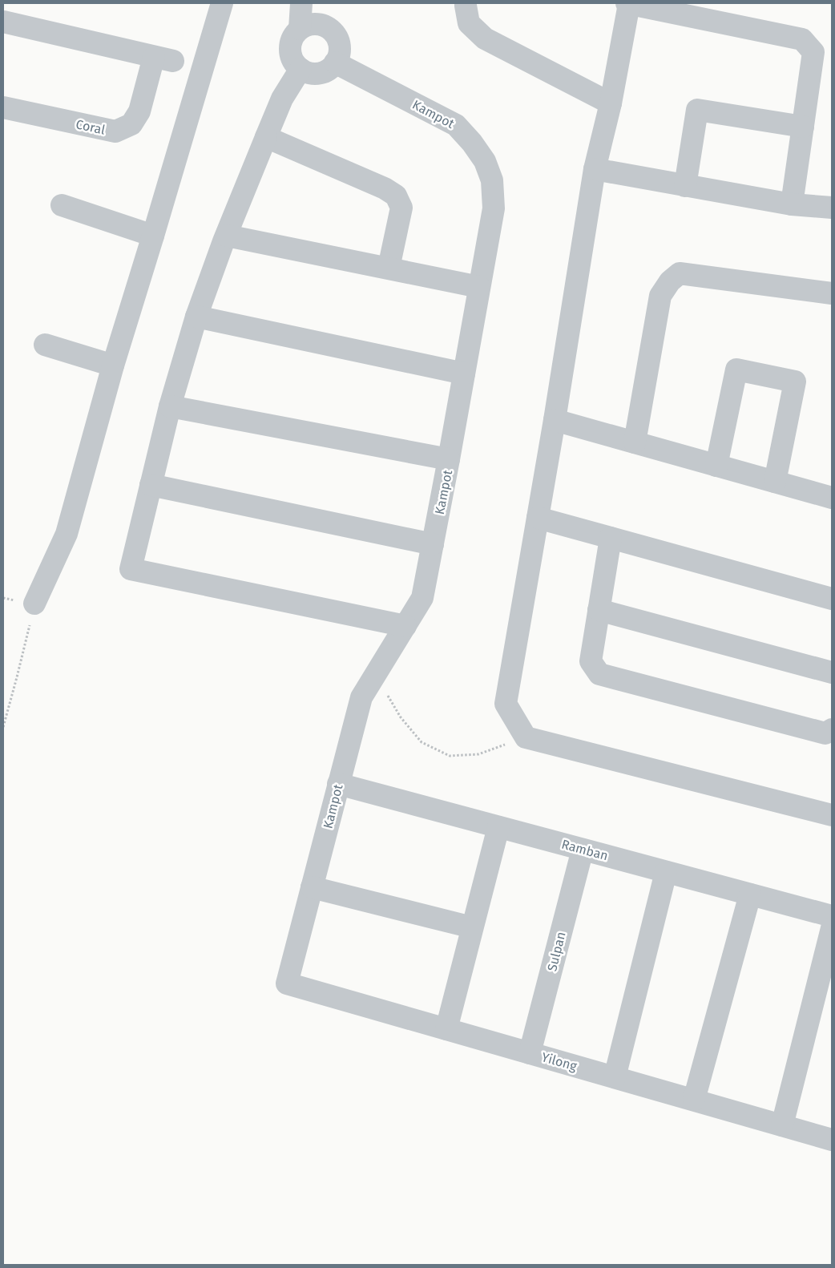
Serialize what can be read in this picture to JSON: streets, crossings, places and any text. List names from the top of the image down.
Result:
{
  "streets": {
    "street": [
      "Kampot",
      "Coral",
      "Ramban",
      "Sulpan",
      "Yilong"
    ]
  },
  "crossings": [
    ["Kampot", "Ramban"],
    ["Kampot", "Yilong"],
    ["Ramban", "Sulpan"],
    ["Sulpan", "Yilong"]
  ]
}
